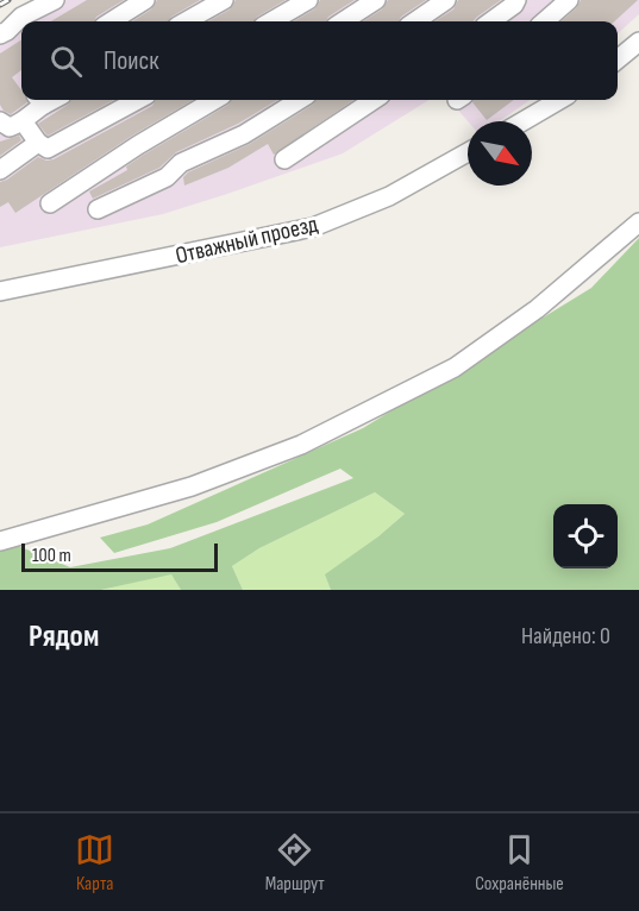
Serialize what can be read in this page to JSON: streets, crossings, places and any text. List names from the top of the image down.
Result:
{
  "streets": {
    "street": ["Отважный проезд"]
  },
  "scale_bar": "100 m",
  "north": "bottom right",
  "page": {
    "search": "Поиск",
    "scale": "100 m",
    "heading": ["Рядом", "Найдено: 0"],
    "nav": ["Карта", "Маршрут", "Сохранённые"]
  }
}
